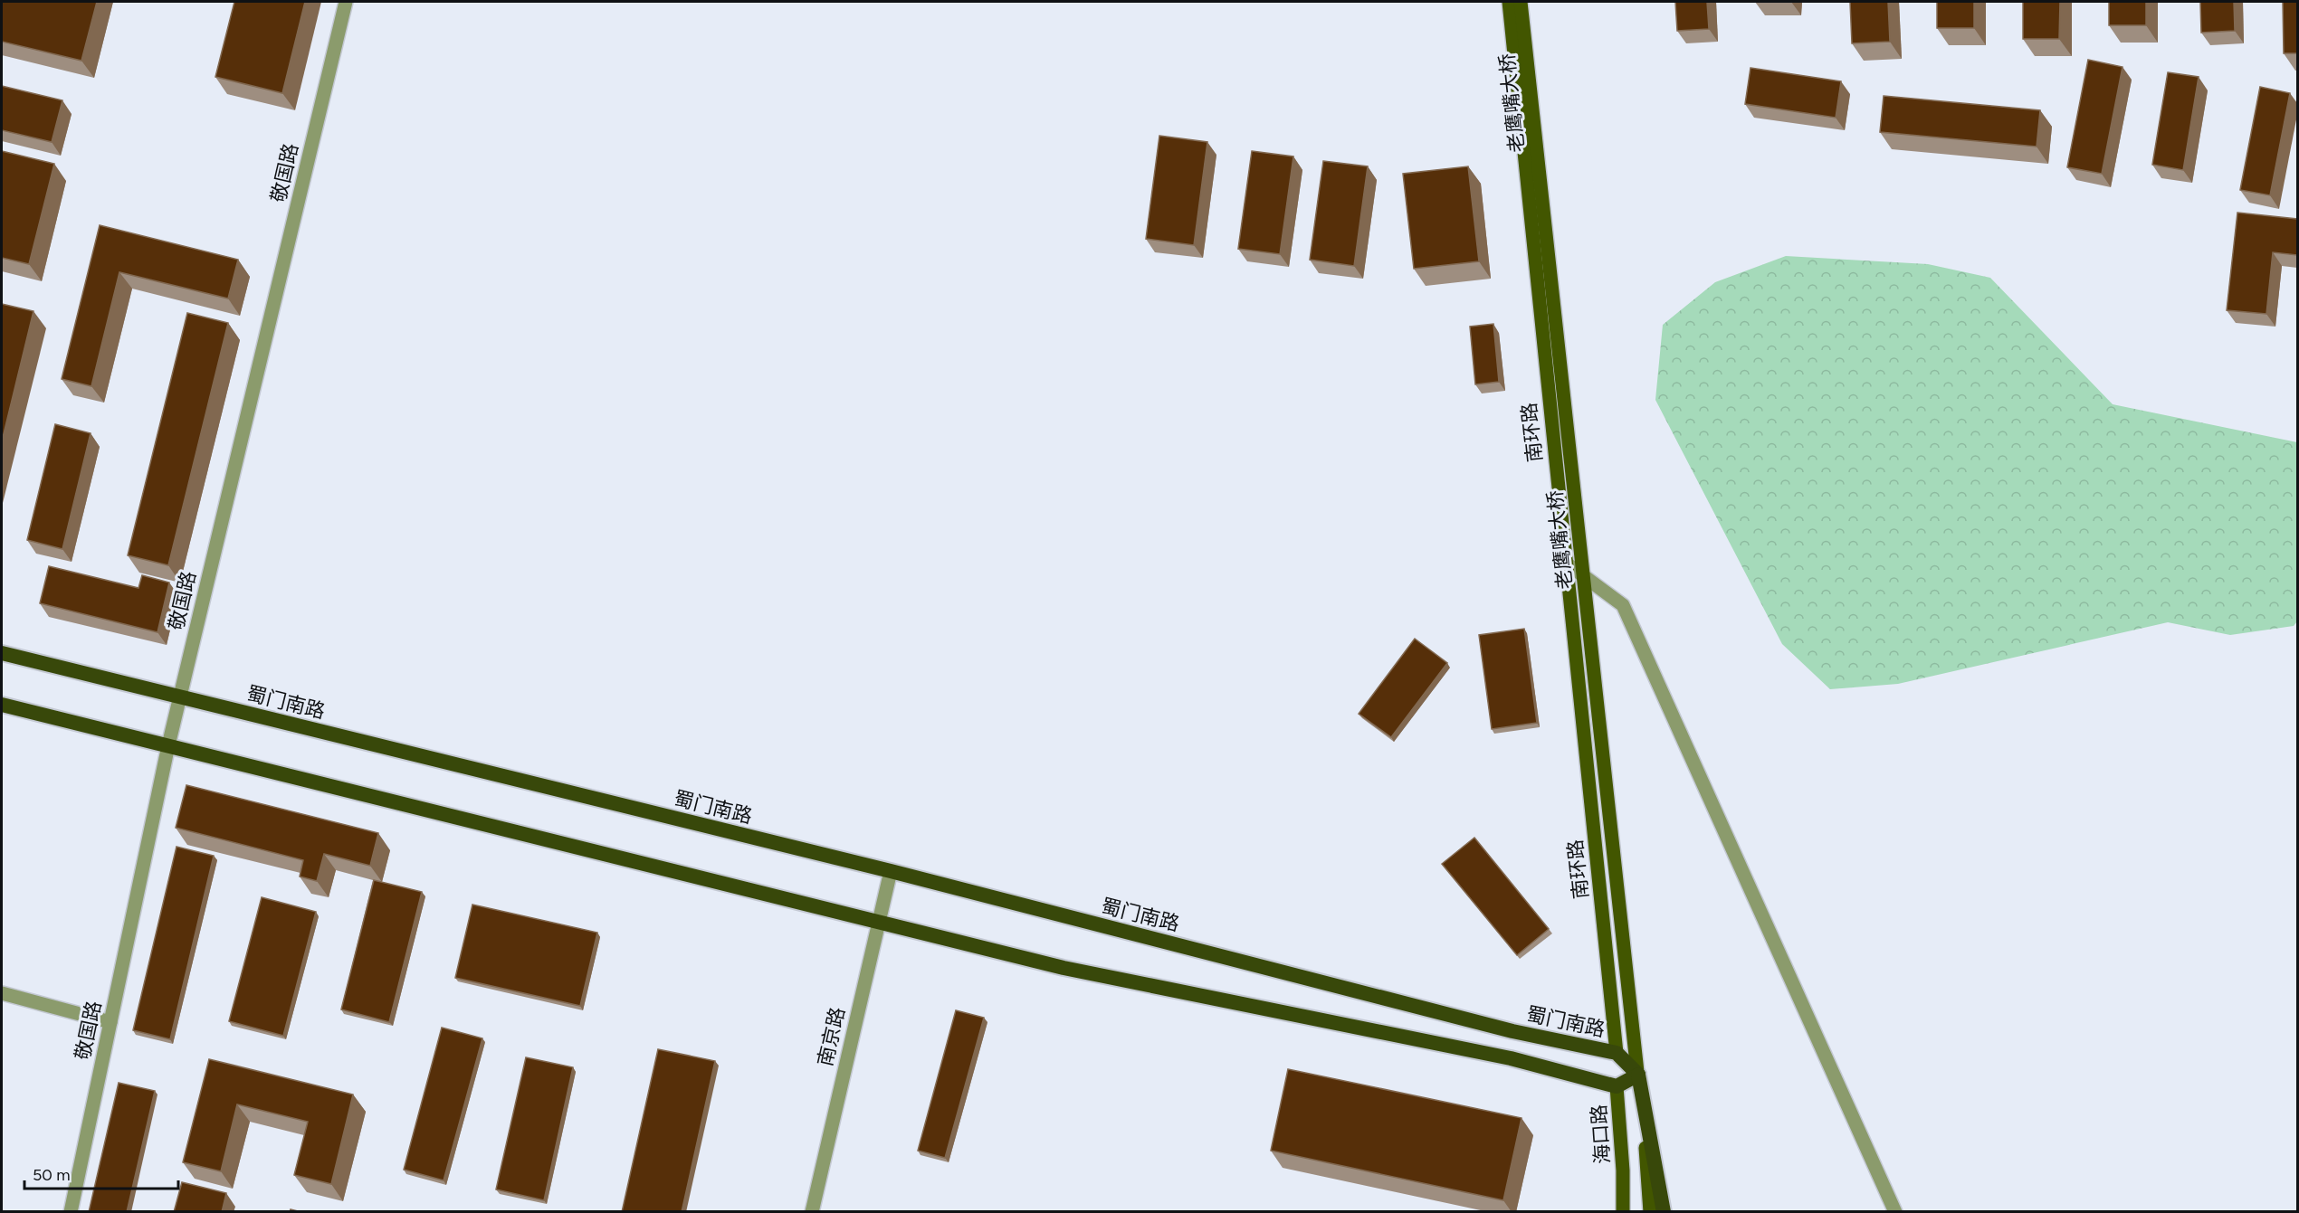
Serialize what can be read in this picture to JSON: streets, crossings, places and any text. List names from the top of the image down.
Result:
{
  "streets": {
    "highway": ["蜀门南路", "海口路"],
    "main road": ["老鹰嘴大桥", "南环路"],
    "street": ["敬国路", "南京路"]
  },
  "crossings": [
    ["老鹰嘴大桥", "蜀门南路"],
    ["敬国路", "蜀门南路"],
    ["南环路", "蜀门南路"],
    ["南环路", "海口路"],
    ["蜀门南路", "南京路"],
    ["蜀门南路", "海口路"]
  ],
  "scale_bar": "50 m"
}
